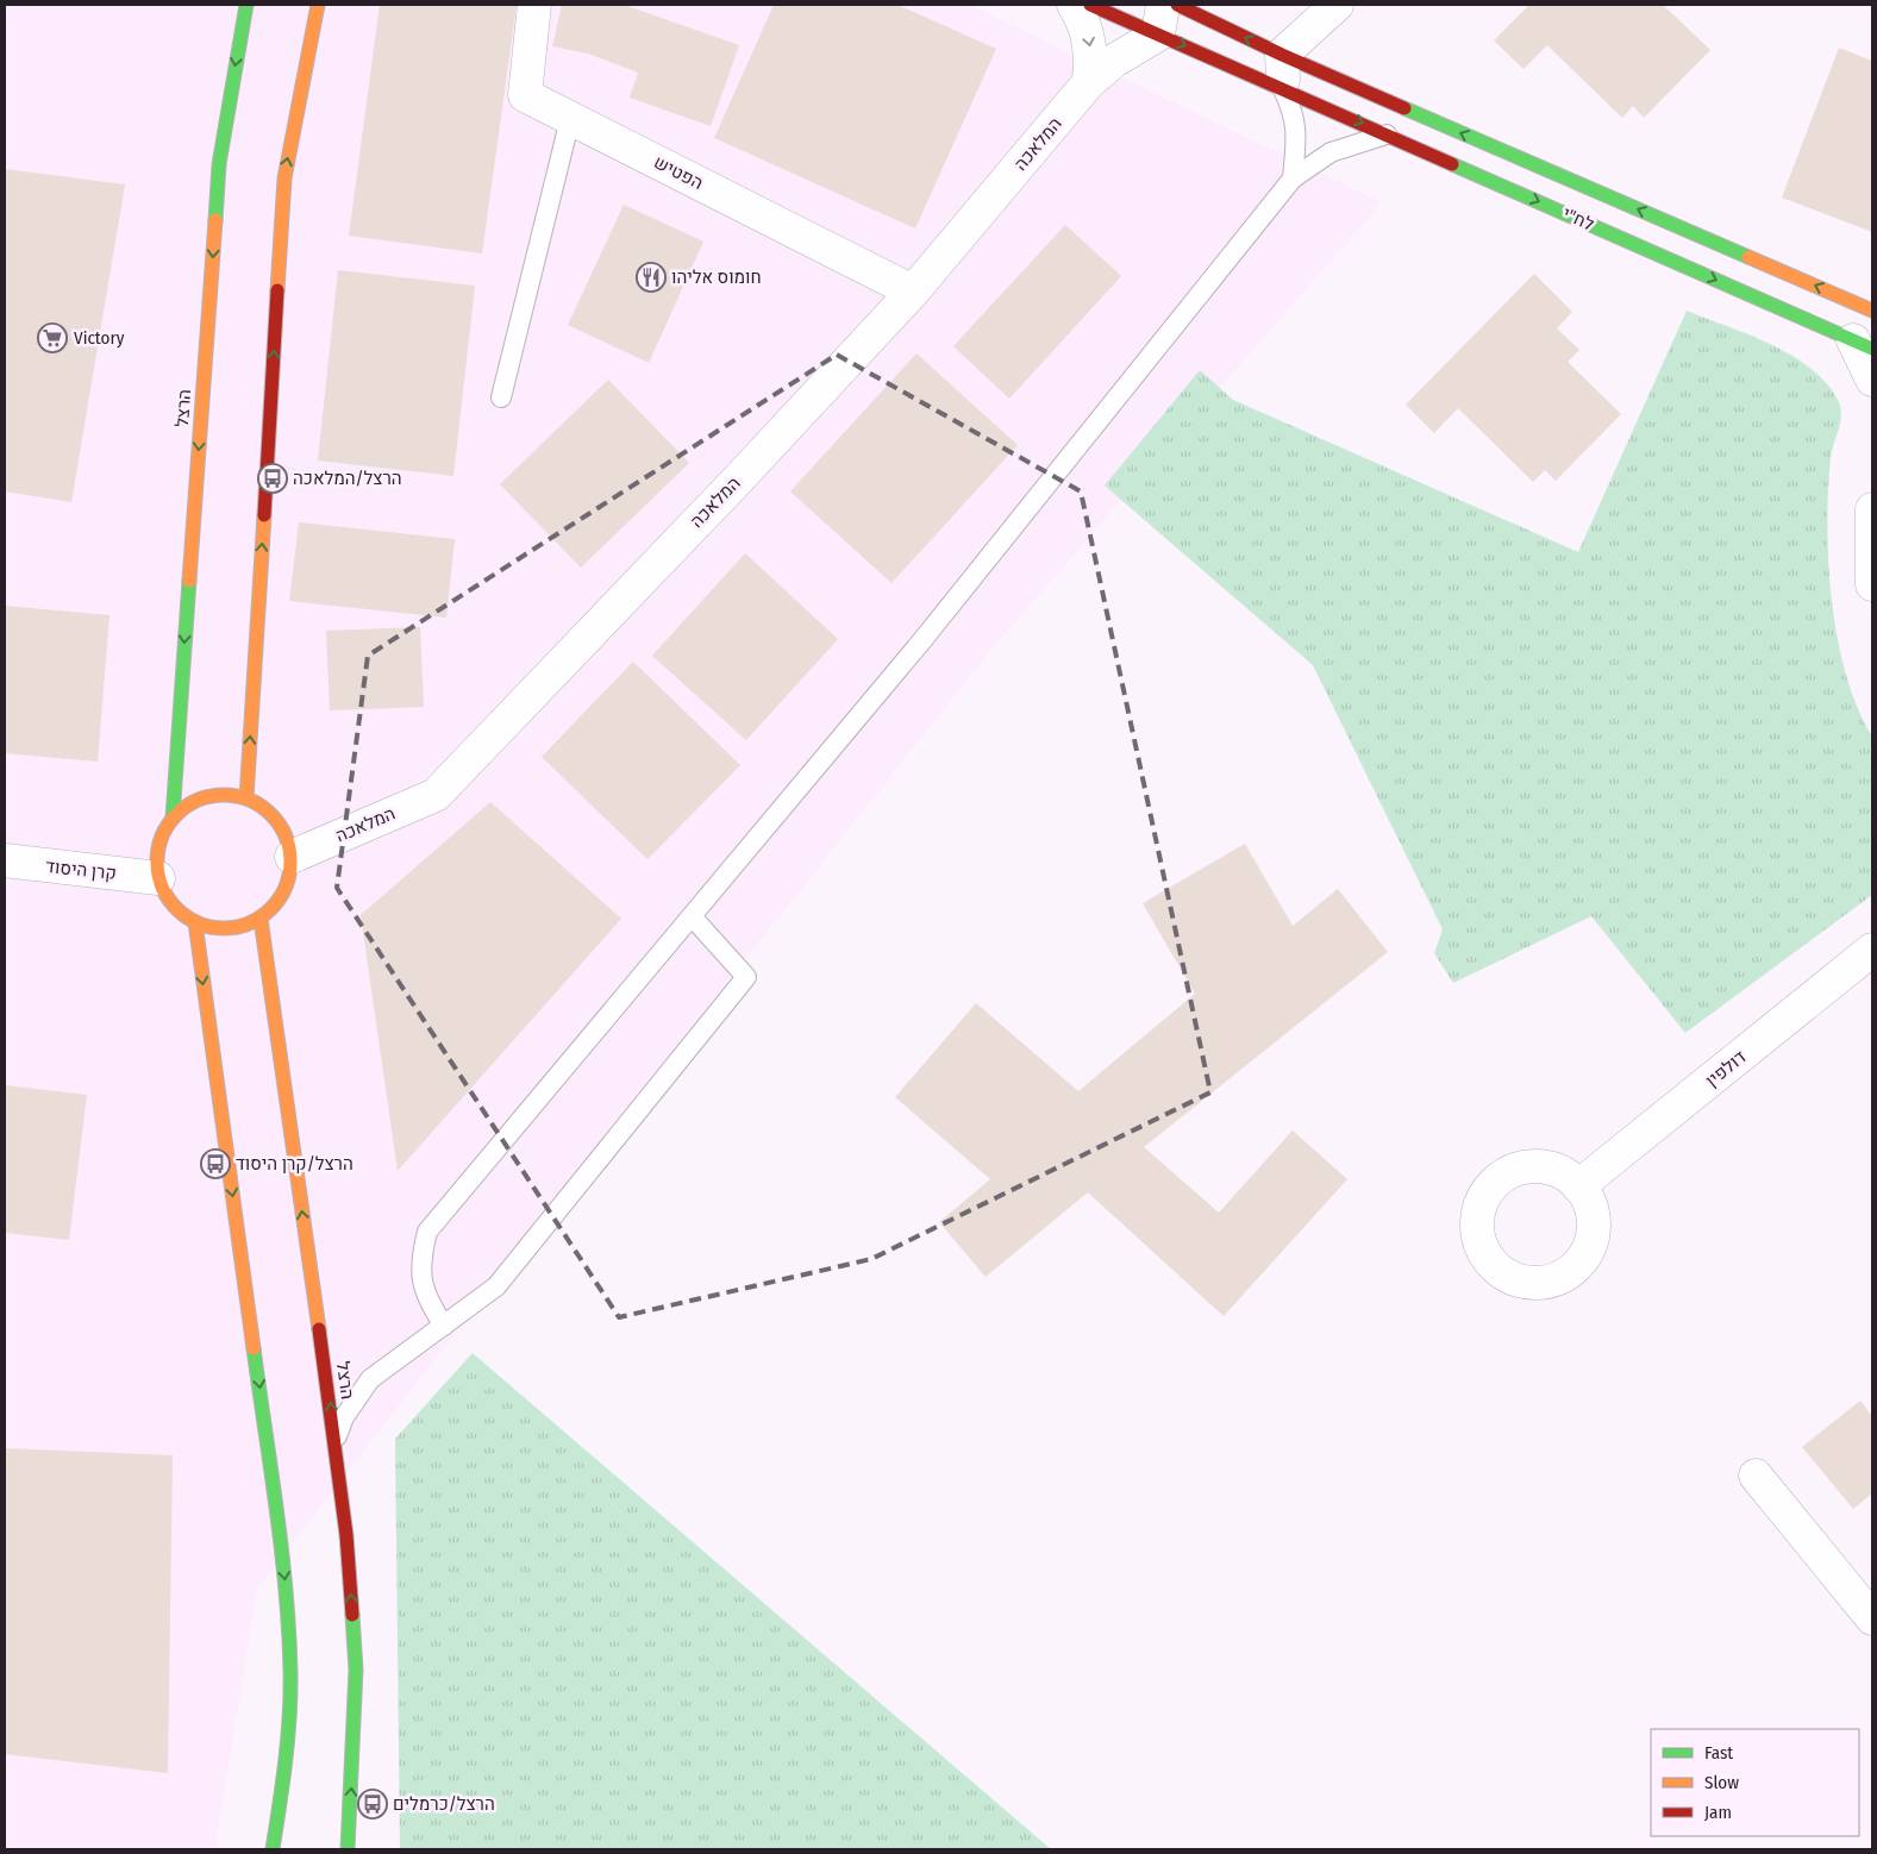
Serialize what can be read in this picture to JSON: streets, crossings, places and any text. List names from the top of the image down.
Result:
{
  "streets": {
    "street": [
      "המלאכה",
      "הפטיש",
      "לח\"י",
      "הרצל",
      "קרן היסוד",
      "דולפין"
    ]
  },
  "crossings": [
    ["המלאכה", "הפטיש"],
    ["המלאכה", "לח\"י"],
    ["המלאכה", "הרצל"],
    ["המלאכה", "קרן היסוד"],
    ["הרצל", "קרן היסוד"]
  ],
  "places": {
    "restaurant": ["חומוס אליהו"],
    "supermarket": ["Victory"],
    "bus stop": ["הרצל/המלאכה", "הרצל/קרן היסוד", "הרצל/כרמלים"]
  },
  "legend": ["Fast", "Slow", "Jam"]
}
